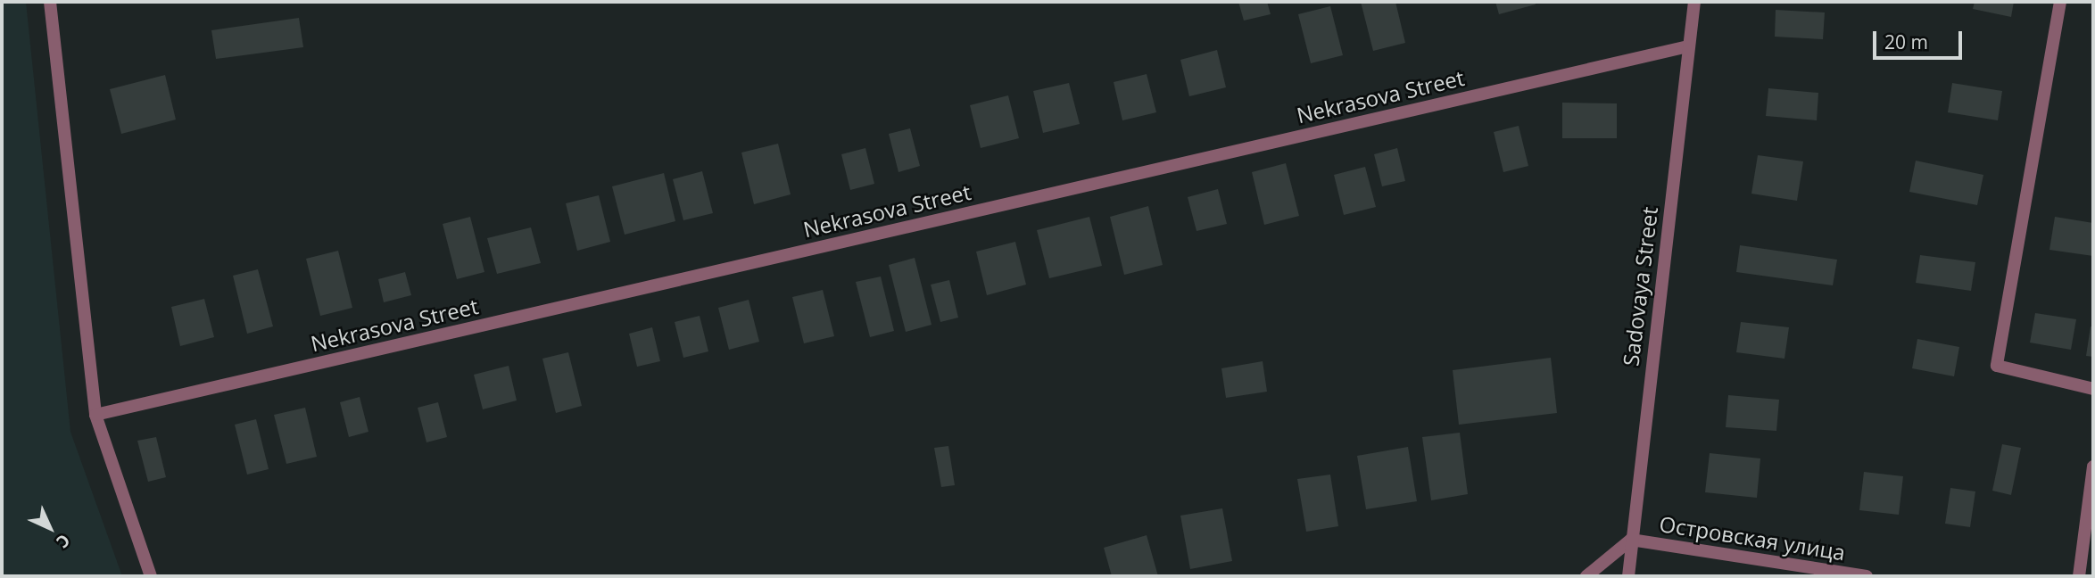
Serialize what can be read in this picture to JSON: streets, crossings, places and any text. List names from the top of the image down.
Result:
{
  "streets": {
    "street": ["Nekrasova Street", "Sadovaya Street", "Островская улица"]
  },
  "crossings": [
    ["Nekrasova Street", "Sadovaya Street"],
    ["Sadovaya Street", "Островская улица"]
  ],
  "scale_bar": "20 m",
  "north": "bottom right"
}
